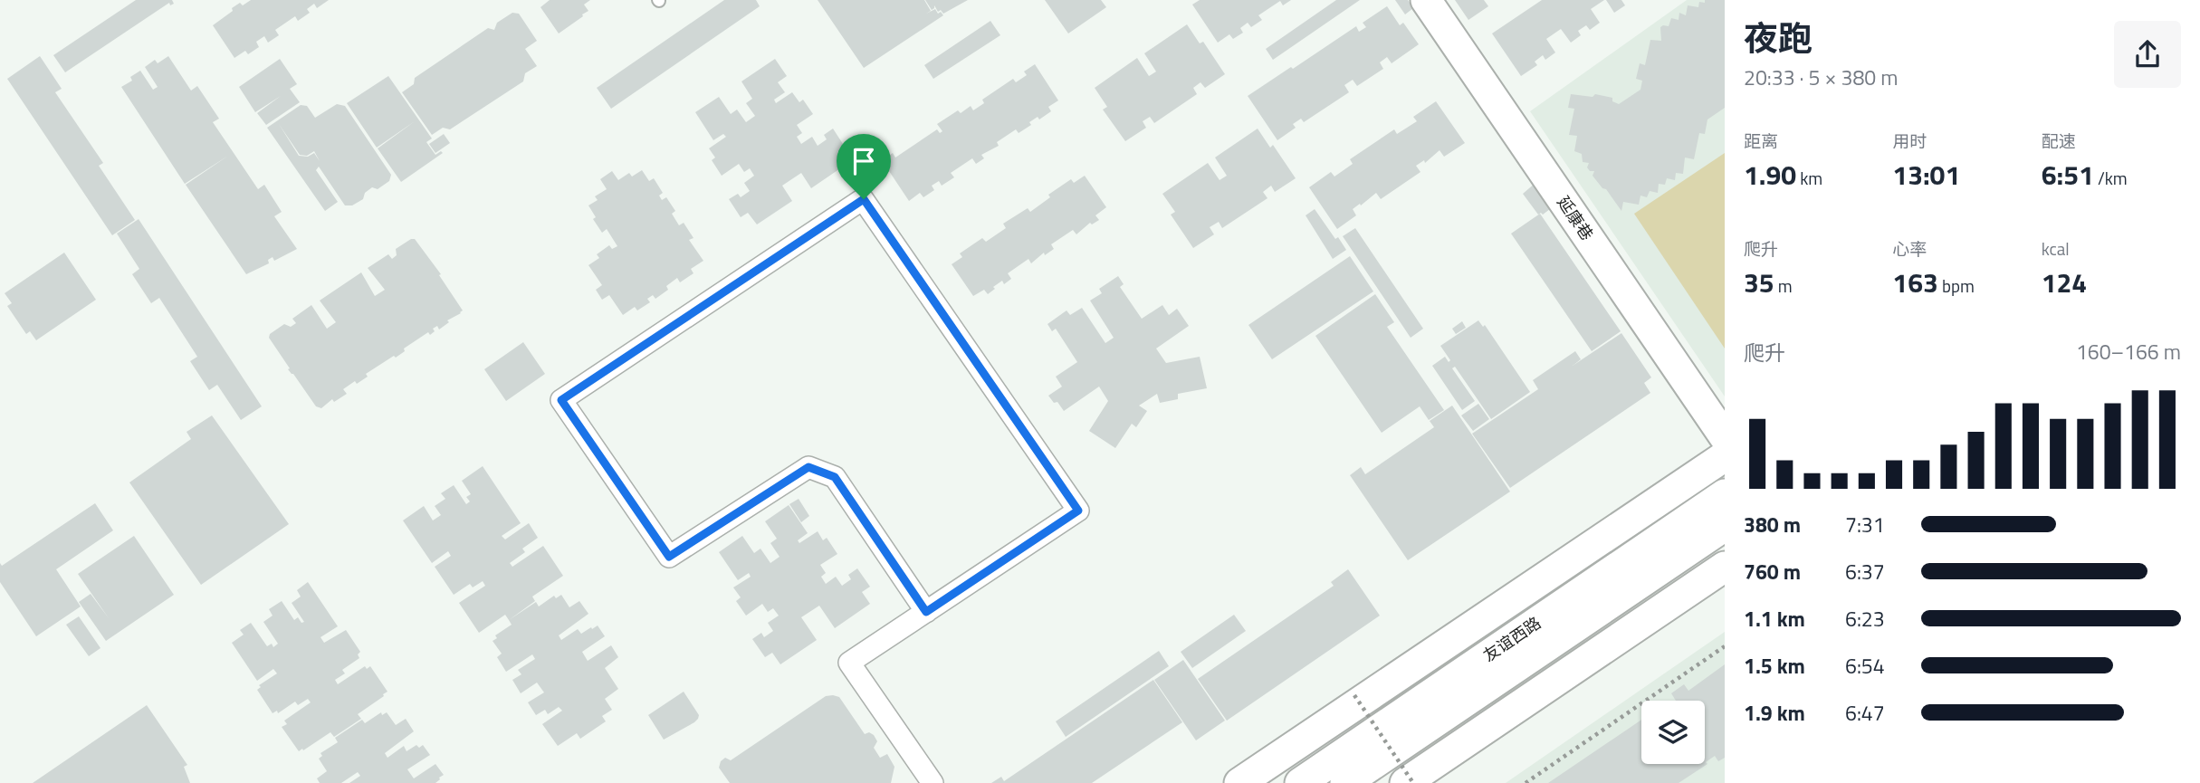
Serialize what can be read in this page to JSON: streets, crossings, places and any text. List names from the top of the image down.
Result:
{
  "streets": {
    "street": ["延康巷", "友谊西路"]
  },
  "page": {
    "heading": ["夜跑", "20:33 · 5 × 380 m"],
    "stats": [
      ["距离", "1.90 km"],
      ["用时", "13:01"],
      ["配速", "6:51 /km"],
      ["爬升", "35 m"],
      ["心率", "163 bpm"],
      ["kcal", "124"]
    ],
    "chart": ["爬升", "160–166 m"],
    "list": [
      {
        "name": "380 m",
        "note": "7:31"
      },
      {
        "name": "760 m",
        "note": "6:37"
      },
      {
        "name": "1.1 km",
        "note": "6:23"
      },
      {
        "name": "1.5 km",
        "note": "6:54"
      },
      {
        "name": "1.9 km",
        "note": "6:47"
      }
    ]
  }
}
